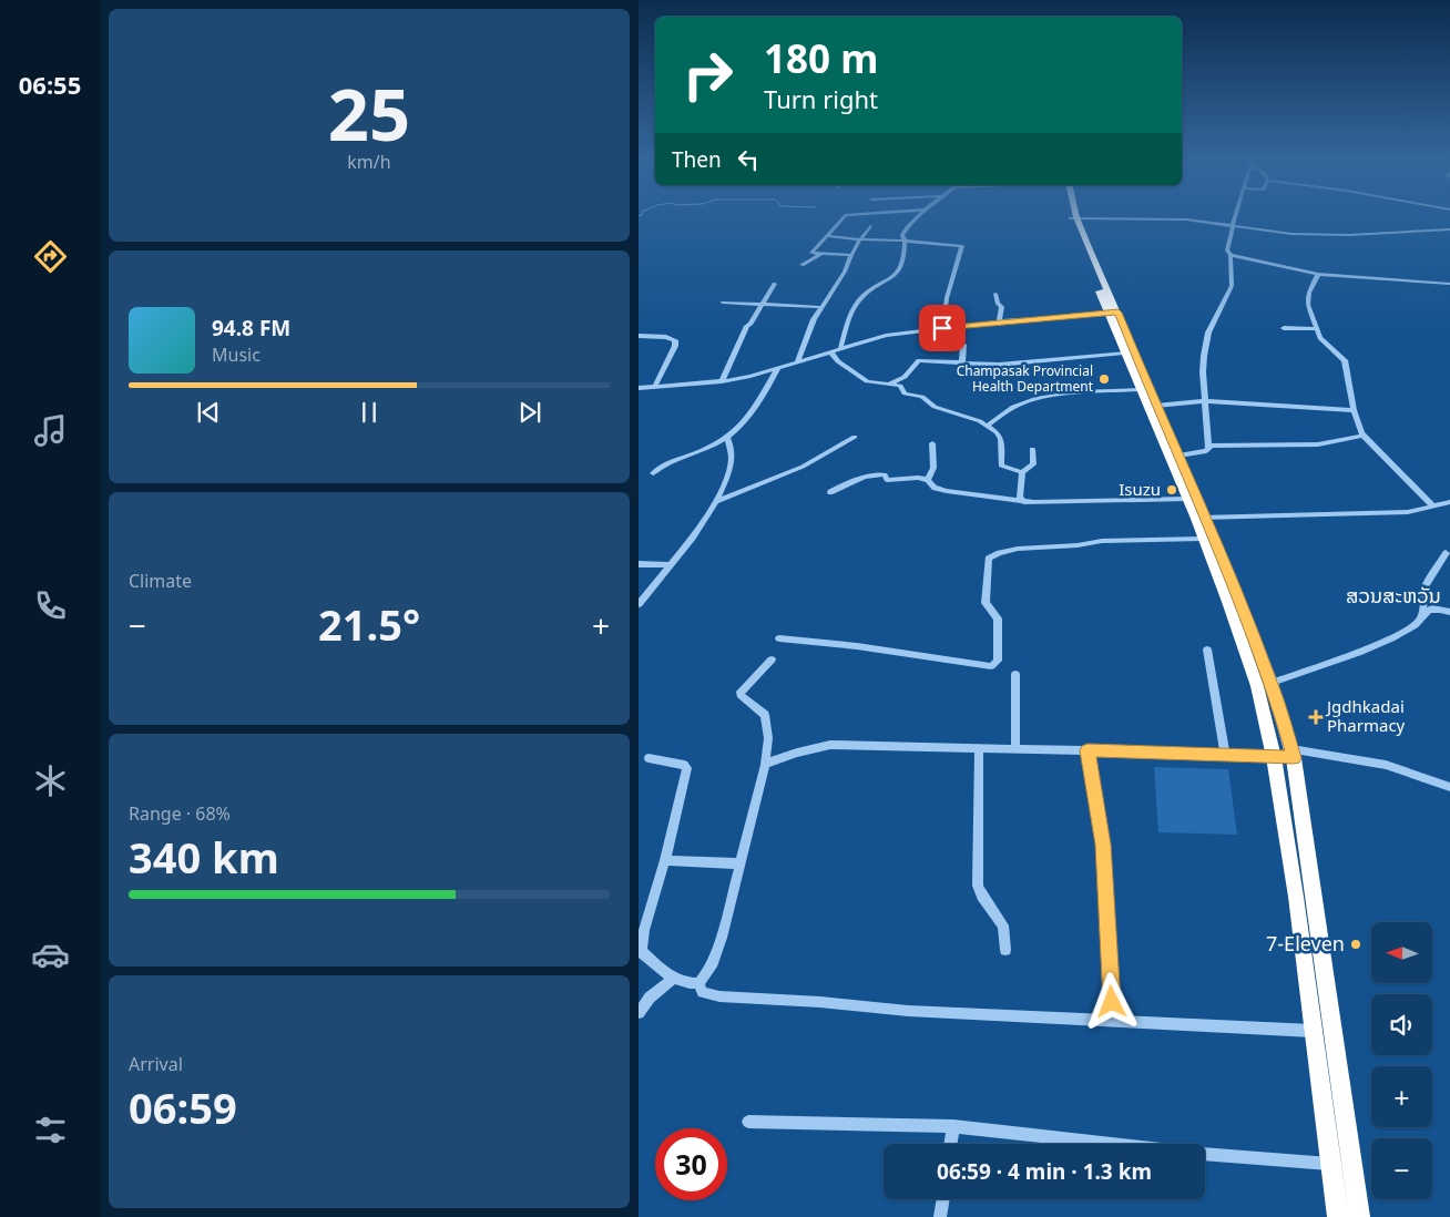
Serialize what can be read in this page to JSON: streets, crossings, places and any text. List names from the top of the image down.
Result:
{
  "districts": ["ສວນສະຫວັນ"],
  "places": {
    "other": ["Champasak Provincial Health Department", "Isuzu", "7-Eleven"],
    "health": ["Jgdhkadai Pharmacy"]
  },
  "north": "left",
  "page": {
    "tabs": "06:55",
    "tile": [
      ["25", "km/h"],
      "Climate",
      ["Range · 68%", "340 km"],
      ["Arrival", "06:59"]
    ],
    "turn": ["180 m", "Turn right"],
    "then": "Then",
    "song": ["94.8 FM", "Music"],
    "heat": ["−", "21.5°", "+"],
    "map_buttons": ["+", "−"],
    "limit": "30",
    "trip": "06:59 · 4 min · 1.3 km"
  }
}
